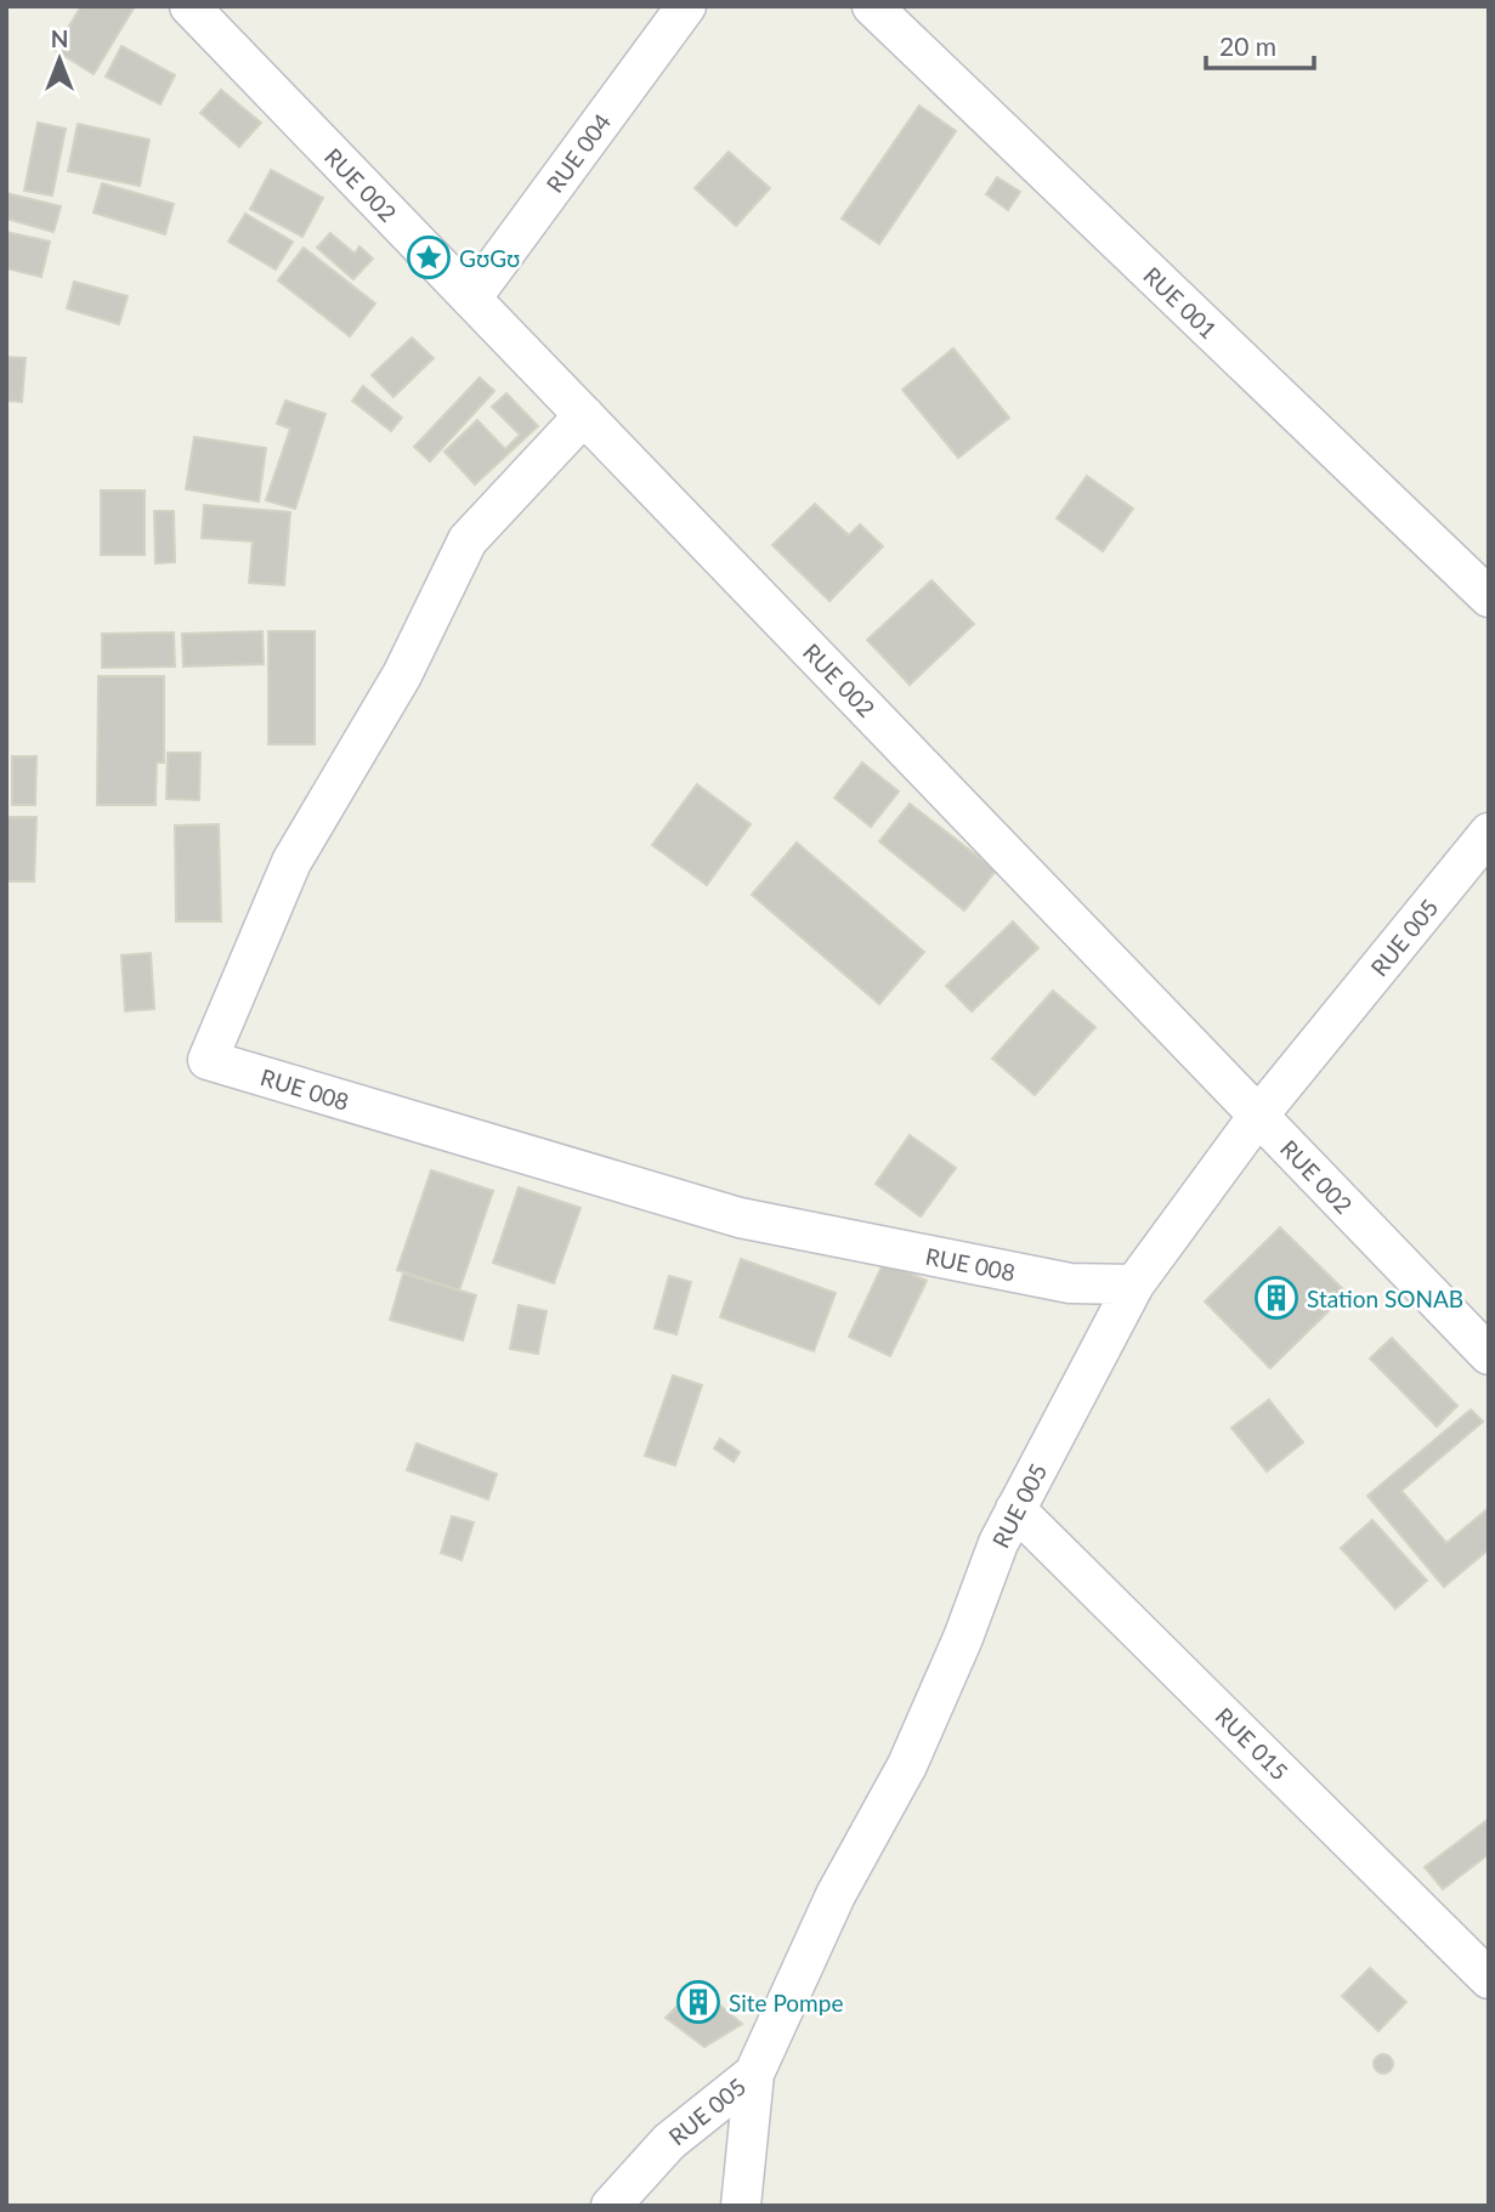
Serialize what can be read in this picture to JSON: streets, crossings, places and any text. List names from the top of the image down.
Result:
{
  "streets": {
    "street": [
      "RUE 004",
      "RUE 002",
      "RUE 001",
      "RUE 005",
      "RUE 008",
      "RUE 015"
    ]
  },
  "crossings": [
    ["RUE 004", "RUE 002"],
    ["RUE 002", "RUE 005"],
    ["RUE 002", "RUE 008"],
    ["RUE 005", "RUE 008"],
    ["RUE 005", "RUE 015"]
  ],
  "places": {
    "place": ["GʊGʊ"],
    "building": ["Station SONAB", "Site Pompe"]
  },
  "scale_bar": "20 m",
  "north": "top"
}
